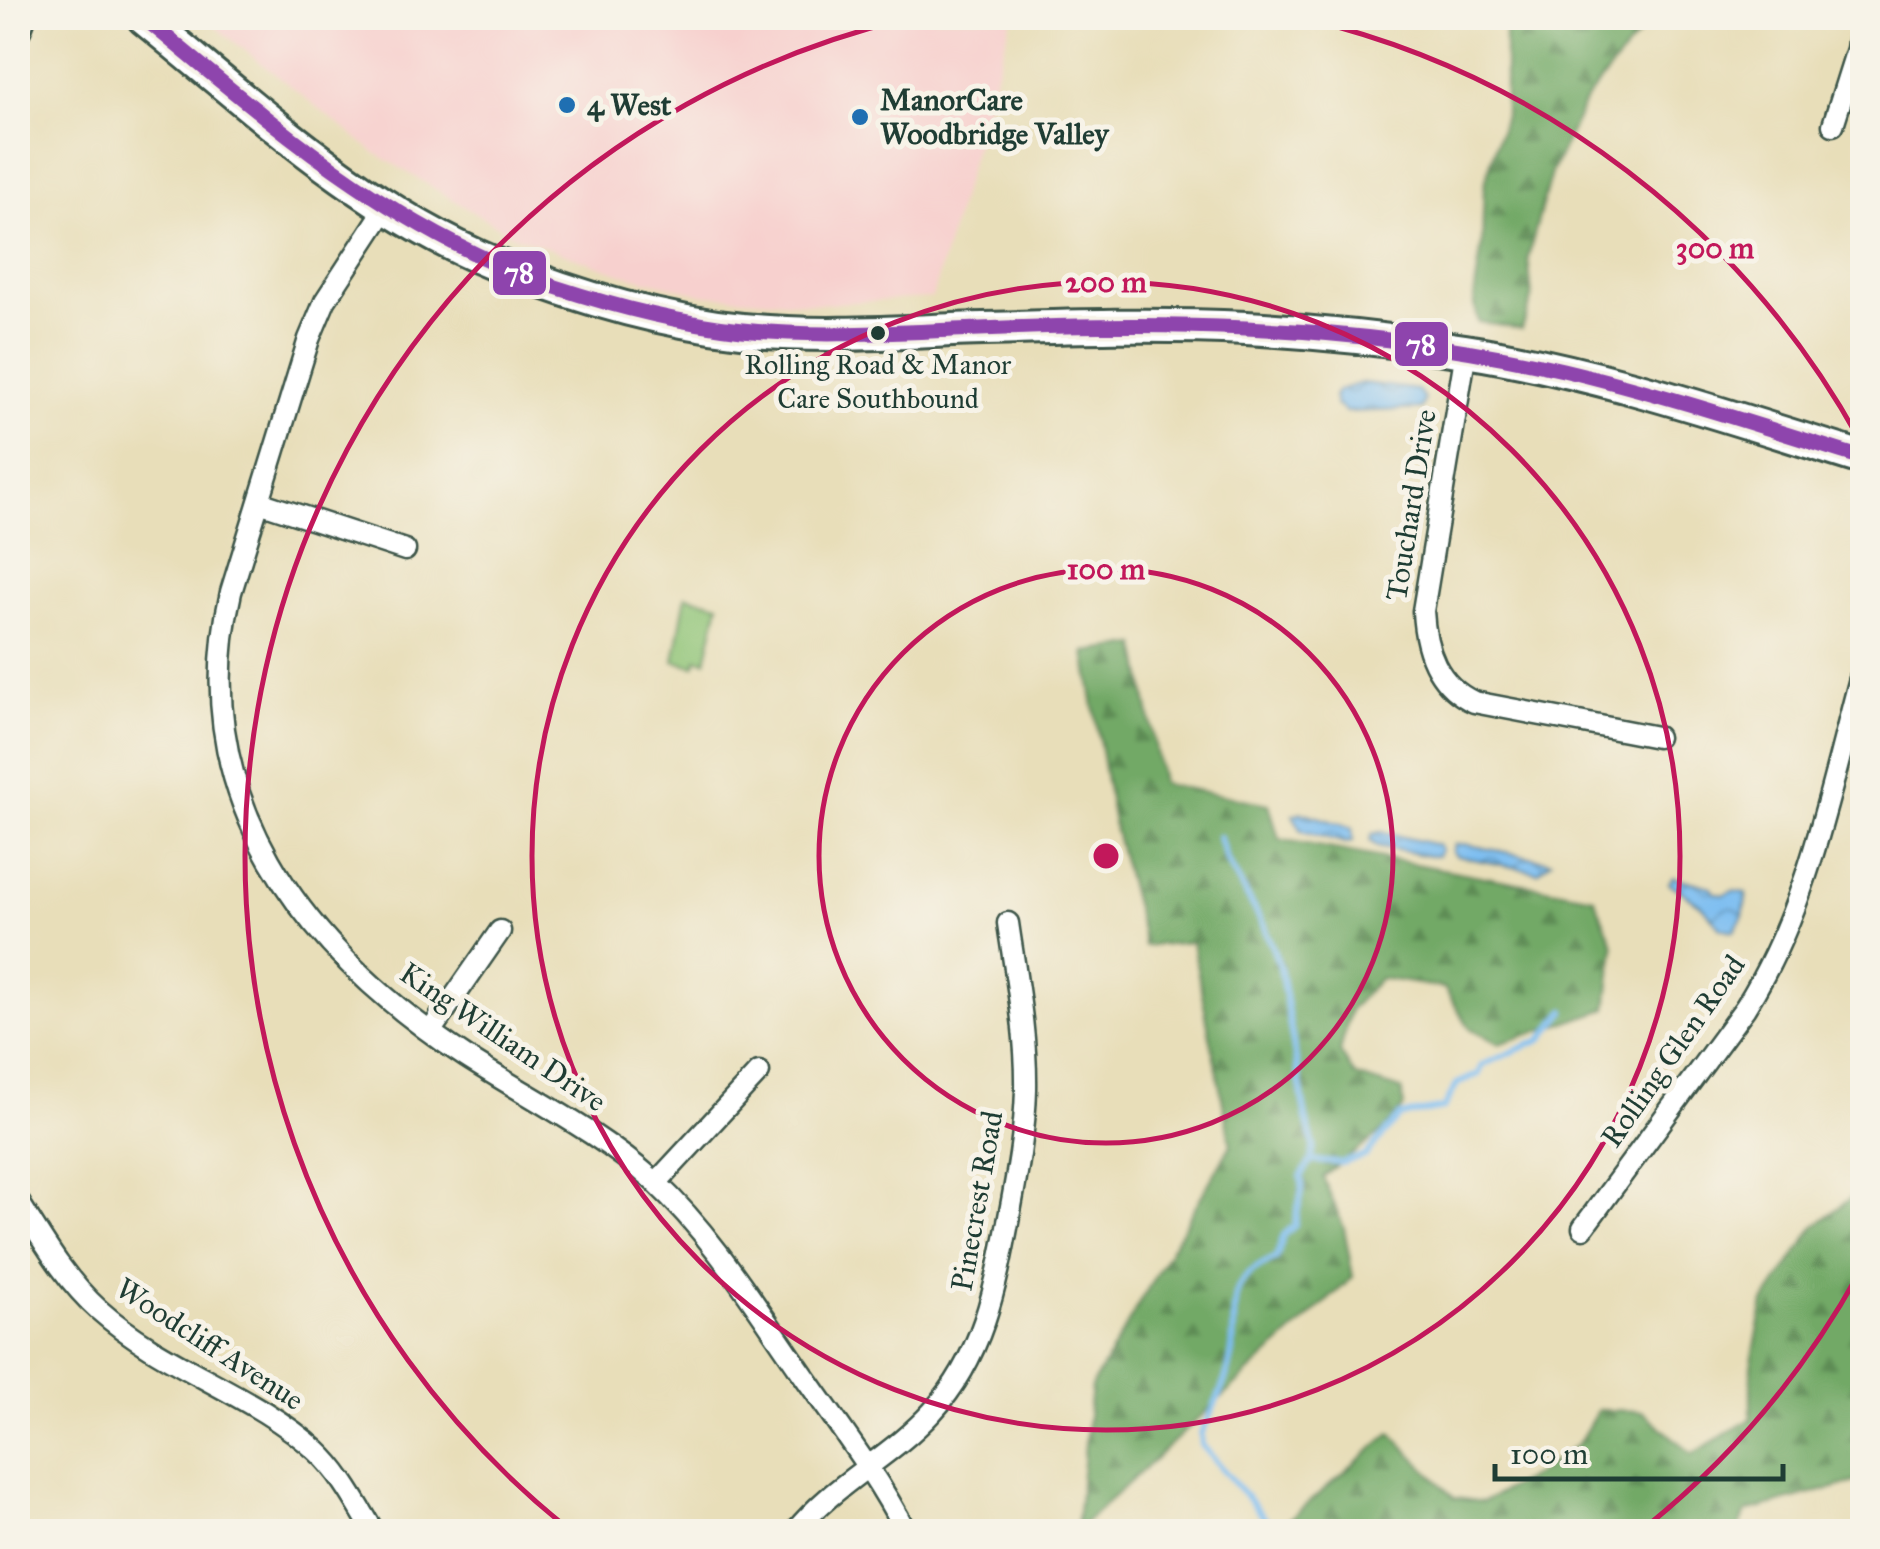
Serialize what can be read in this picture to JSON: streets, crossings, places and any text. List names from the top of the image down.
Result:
{
  "streets": {
    "street": [
      "Touchard Drive",
      "King William Drive",
      "Rolling Glen Road",
      "Pinecrest Road",
      "Woodcliff Avenue"
    ]
  },
  "crossings": [
    ["King William Drive", "Pinecrest Road"]
  ],
  "places": ["4 West", "ManorCare Woodbridge Valley", "Rolling Road & Manor Care Southbound"],
  "lines": ["transit line 78"],
  "scale_bar": "100 m",
  "rings": ["300 m", "200 m", "100 m"]
}
